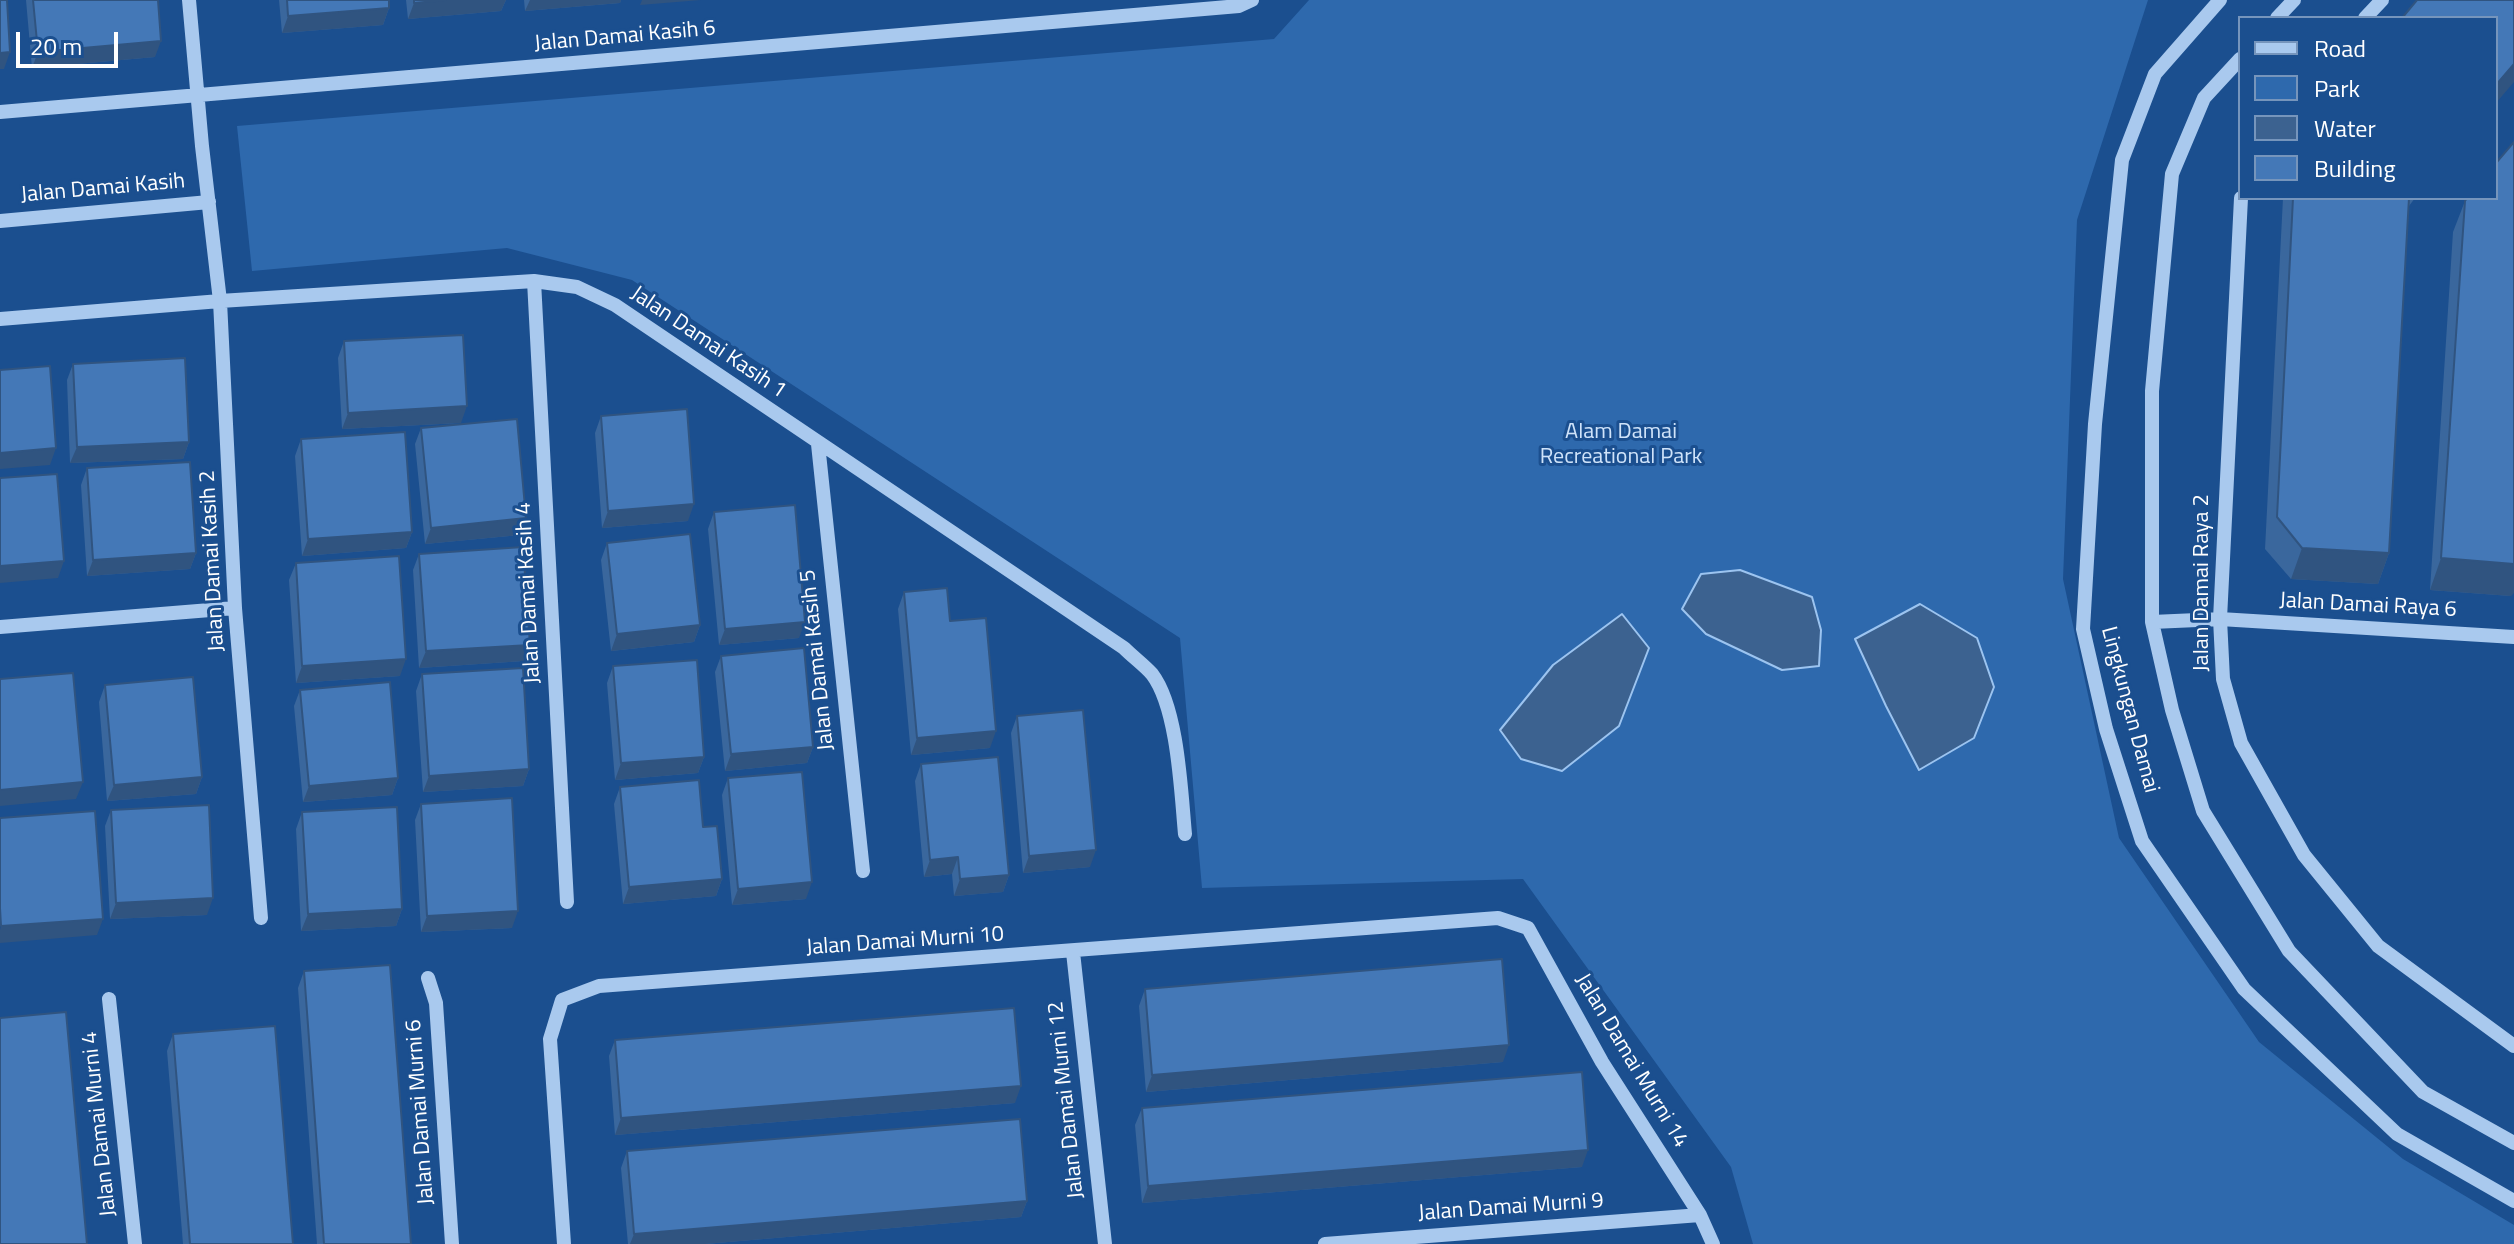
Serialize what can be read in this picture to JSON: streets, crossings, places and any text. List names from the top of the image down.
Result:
{
  "streets": {
    "street": [
      "Jalan Damai Kasih 6",
      "Jalan Damai Kasih",
      "Jalan Damai Kasih 1",
      "Jalan Damai Kasih 2",
      "Jalan Damai Raya 2",
      "Jalan Damai Kasih 4",
      "Jalan Damai Raya 6",
      "Jalan Damai Kasih 5",
      "Lingkungan Damai",
      "Jalan Damai Murni 10",
      "Jalan Damai Murni 14",
      "Jalan Damai Murni 12",
      "Jalan Damai Murni 6",
      "Jalan Damai Murni 4",
      "Jalan Damai Murni 9"
    ]
  },
  "crossings": [
    ["Jalan Damai Kasih 6", "Jalan Damai Kasih 2"],
    ["Jalan Damai Kasih", "Jalan Damai Kasih 2"],
    ["Jalan Damai Kasih 1", "Jalan Damai Kasih 2"],
    ["Jalan Damai Kasih 1", "Jalan Damai Kasih 4"],
    ["Jalan Damai Kasih 1", "Jalan Damai Kasih 5"],
    ["Jalan Damai Raya 2", "Jalan Damai Raya 6"],
    ["Jalan Damai Raya 6", "Lingkungan Damai"],
    ["Jalan Damai Murni 10", "Jalan Damai Murni 14"],
    ["Jalan Damai Murni 10", "Jalan Damai Murni 12"],
    ["Jalan Damai Murni 14", "Jalan Damai Murni 9"]
  ],
  "parks": ["Alam Damai Recreational Park"],
  "legend": [
    "Road",
    "Park",
    "Water",
    "Building"
  ],
  "scale_bar": "20 m"
}
